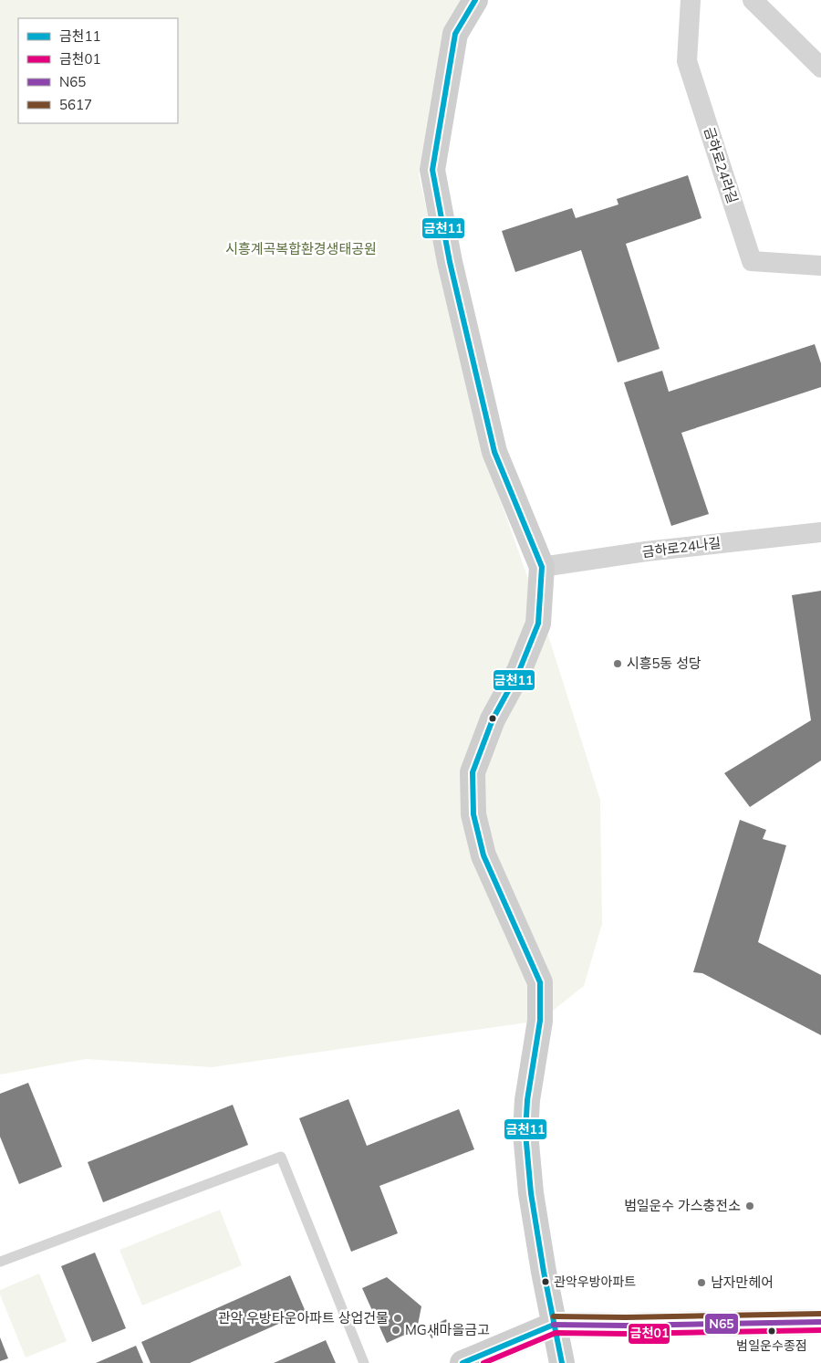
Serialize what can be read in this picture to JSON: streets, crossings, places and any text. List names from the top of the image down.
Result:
{
  "streets": {
    "street": ["금하로24라길", "금하로24나길"]
  },
  "parks": ["시흥계곡복합환경생태공원"],
  "places": [
    "시흥5동 성당",
    "범일운수 가스충전소",
    "관악우방아파트",
    "남자만헤어",
    "관악 우방타운아파트 상업건물",
    "MG새마을금고",
    "범일운수종점"
  ],
  "lines": [
    "transit line 금천11",
    "transit line 5617",
    "transit line N65",
    "transit line 금천01"
  ],
  "legend": [
    "금천11",
    "금천01",
    "N65",
    "5617"
  ]
}
